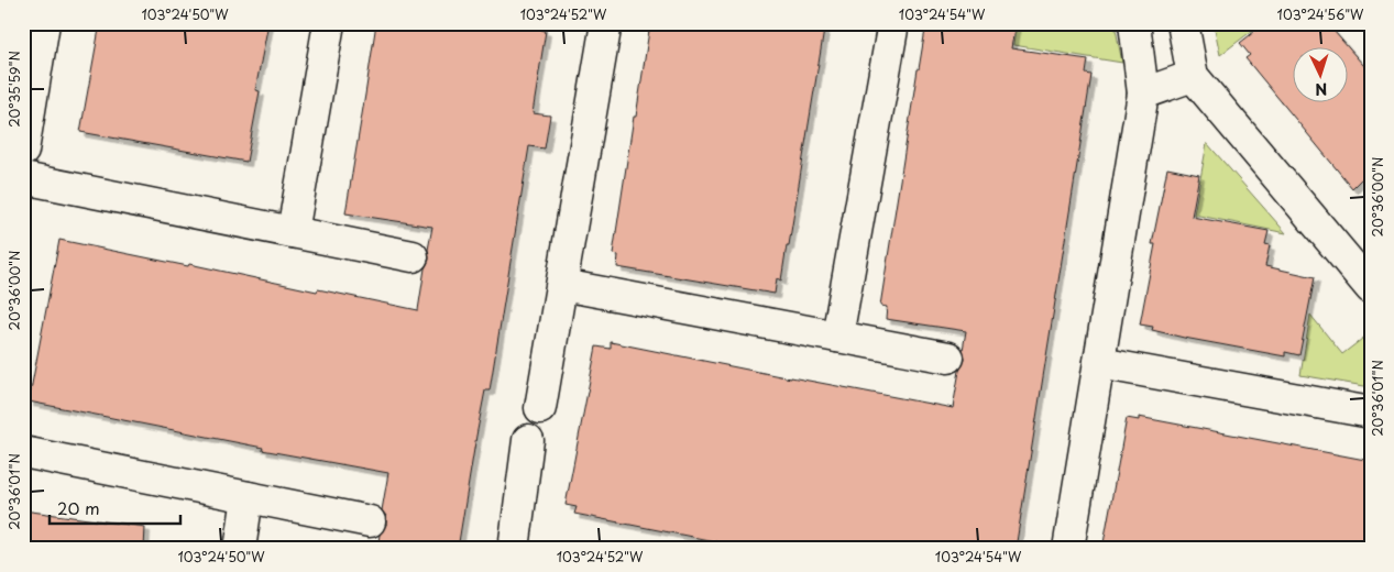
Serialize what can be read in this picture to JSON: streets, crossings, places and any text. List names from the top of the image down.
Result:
{
  "scale_bar": "20 m",
  "north": "bottom",
  "coordinates": [
    "103°24'50\"W",
    "103°24'52\"W",
    "103°24'54\"W",
    "103°24'56\"W",
    "20°35'59\"N",
    "20°36'00\"N",
    "20°36'01\"N"
  ]
}
